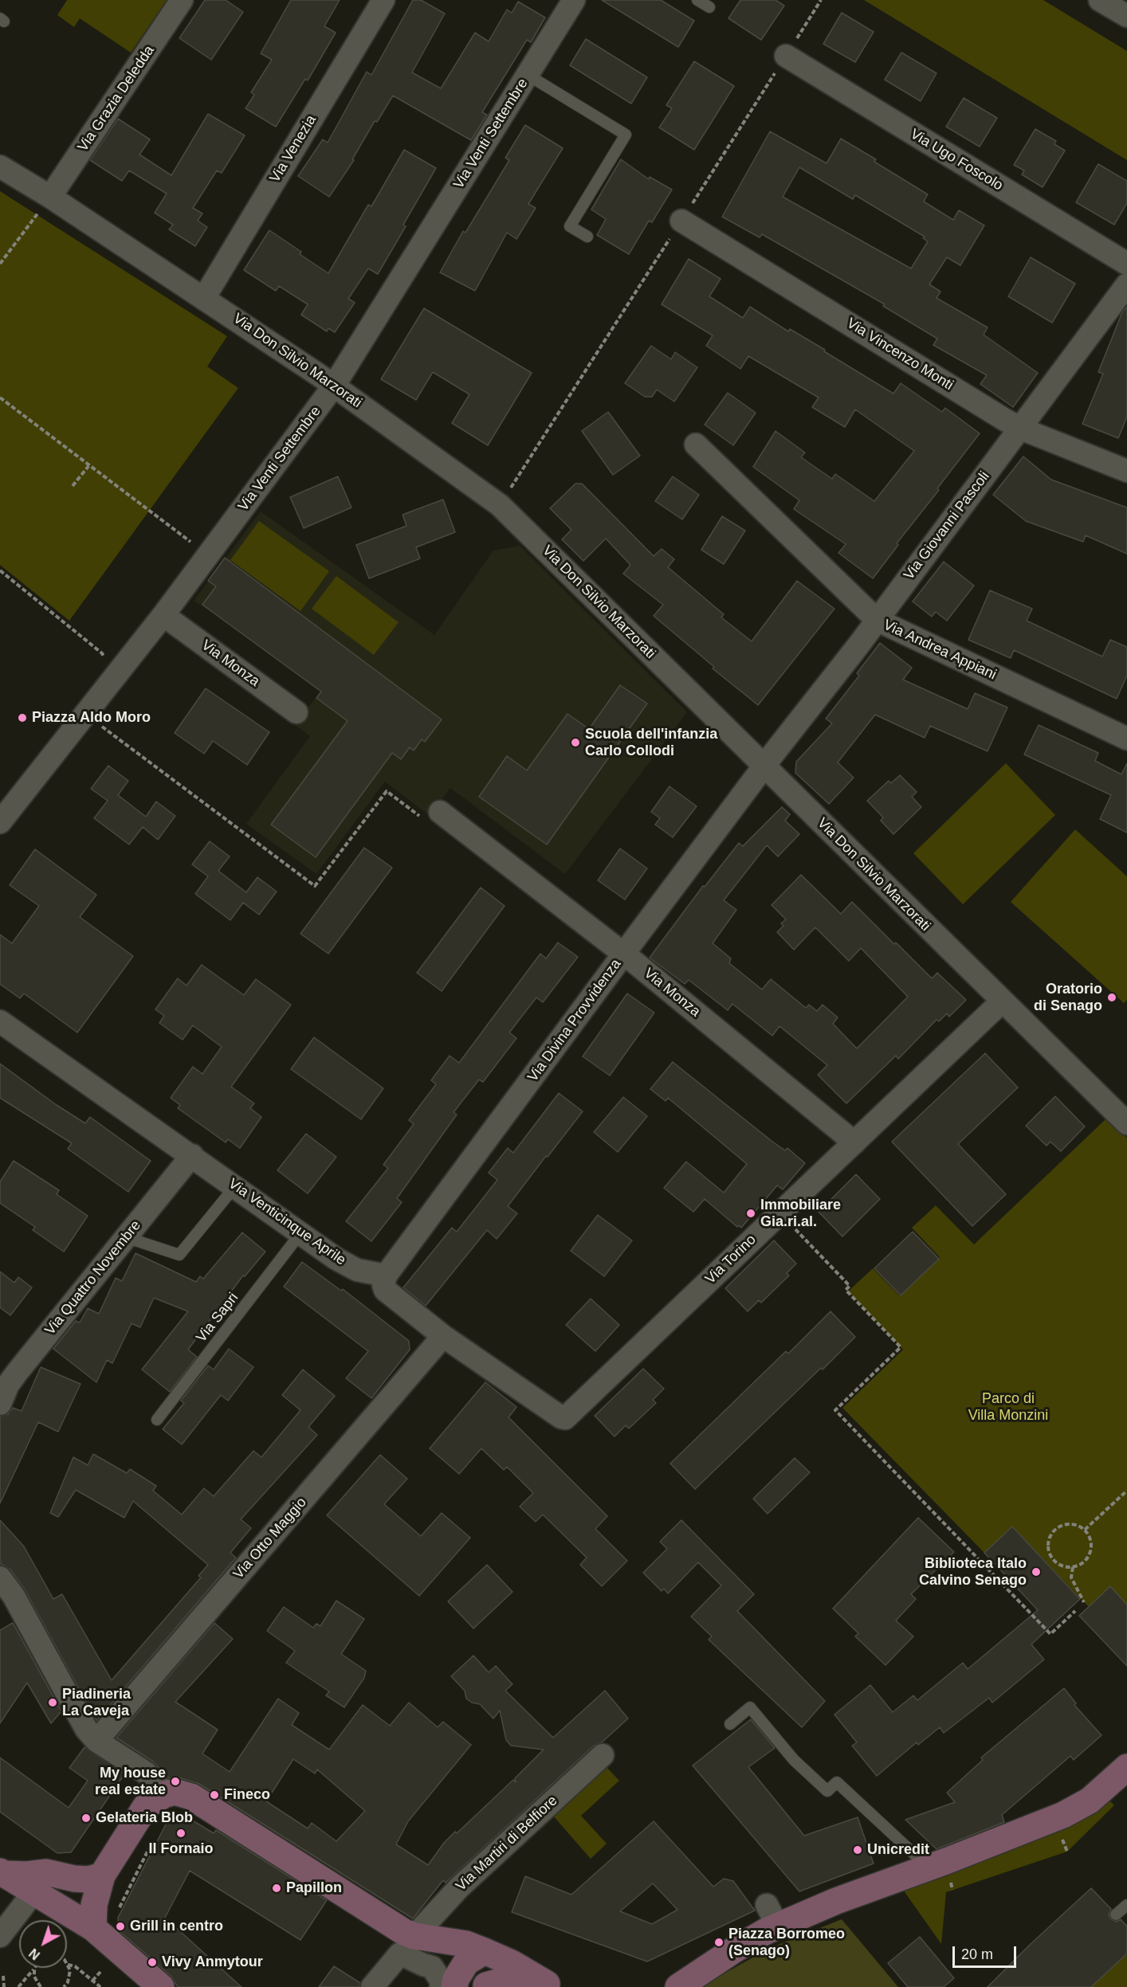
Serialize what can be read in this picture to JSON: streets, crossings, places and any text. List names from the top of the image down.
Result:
{
  "streets": {
    "street": [
      "Via Grazia Deledda",
      "Via Venti Settembre",
      "Via Venezia",
      "Via Ugo Foscolo",
      "Via Vincenzo Monti",
      "Via Don Silvio Marzorati",
      "Via Giovanni Pascoli",
      "Via Andrea Appiani",
      "Via Monza",
      "Via Divina Provvidenza",
      "Via Venticinque Aprile",
      "Via Torino",
      "Via Quattro Novembre",
      "Via Otto Maggio",
      "Via Martiri di Belfiore"
    ],
    "lane": ["Via Sapri"]
  },
  "crossings": [
    ["Via Grazia Deledda", "Via Don Silvio Marzorati"],
    ["Via Venti Settembre", "Via Don Silvio Marzorati"],
    ["Via Venti Settembre", "Via Monza"],
    ["Via Venezia", "Via Don Silvio Marzorati"],
    ["Via Vincenzo Monti", "Via Giovanni Pascoli"],
    ["Via Don Silvio Marzorati", "Via Giovanni Pascoli"],
    ["Via Don Silvio Marzorati", "Via Divina Provvidenza"],
    ["Via Don Silvio Marzorati", "Via Torino"],
    ["Via Giovanni Pascoli", "Via Andrea Appiani"],
    ["Via Giovanni Pascoli", "Via Divina Provvidenza"],
    ["Via Monza", "Via Divina Provvidenza"],
    ["Via Monza", "Via Torino"],
    ["Via Divina Provvidenza", "Via Venticinque Aprile"],
    ["Via Venticinque Aprile", "Via Quattro Novembre"],
    ["Via Venticinque Aprile", "Via Sapri"],
    ["Via Torino", "Via Otto Maggio"]
  ],
  "parks": ["Parco di Villa Monzini"],
  "places": [
    "Piazza Aldo Moro",
    "Scuola dell'infanzia Carlo Collodi",
    "Oratorio di Senago",
    "Immobiliare Gia.ri.al.",
    "Biblioteca Italo Calvino Senago",
    "Piadineria La Caveja",
    "My house real estate",
    "Fineco",
    "Gelateria Blob",
    "Il Fornaio",
    "Unicredit",
    "Papillon",
    "Grill in centro",
    "Piazza Borromeo (Senago)",
    "Vivy Anmytour"
  ],
  "scale_bar": "20 m",
  "north": "bottom left"
}
